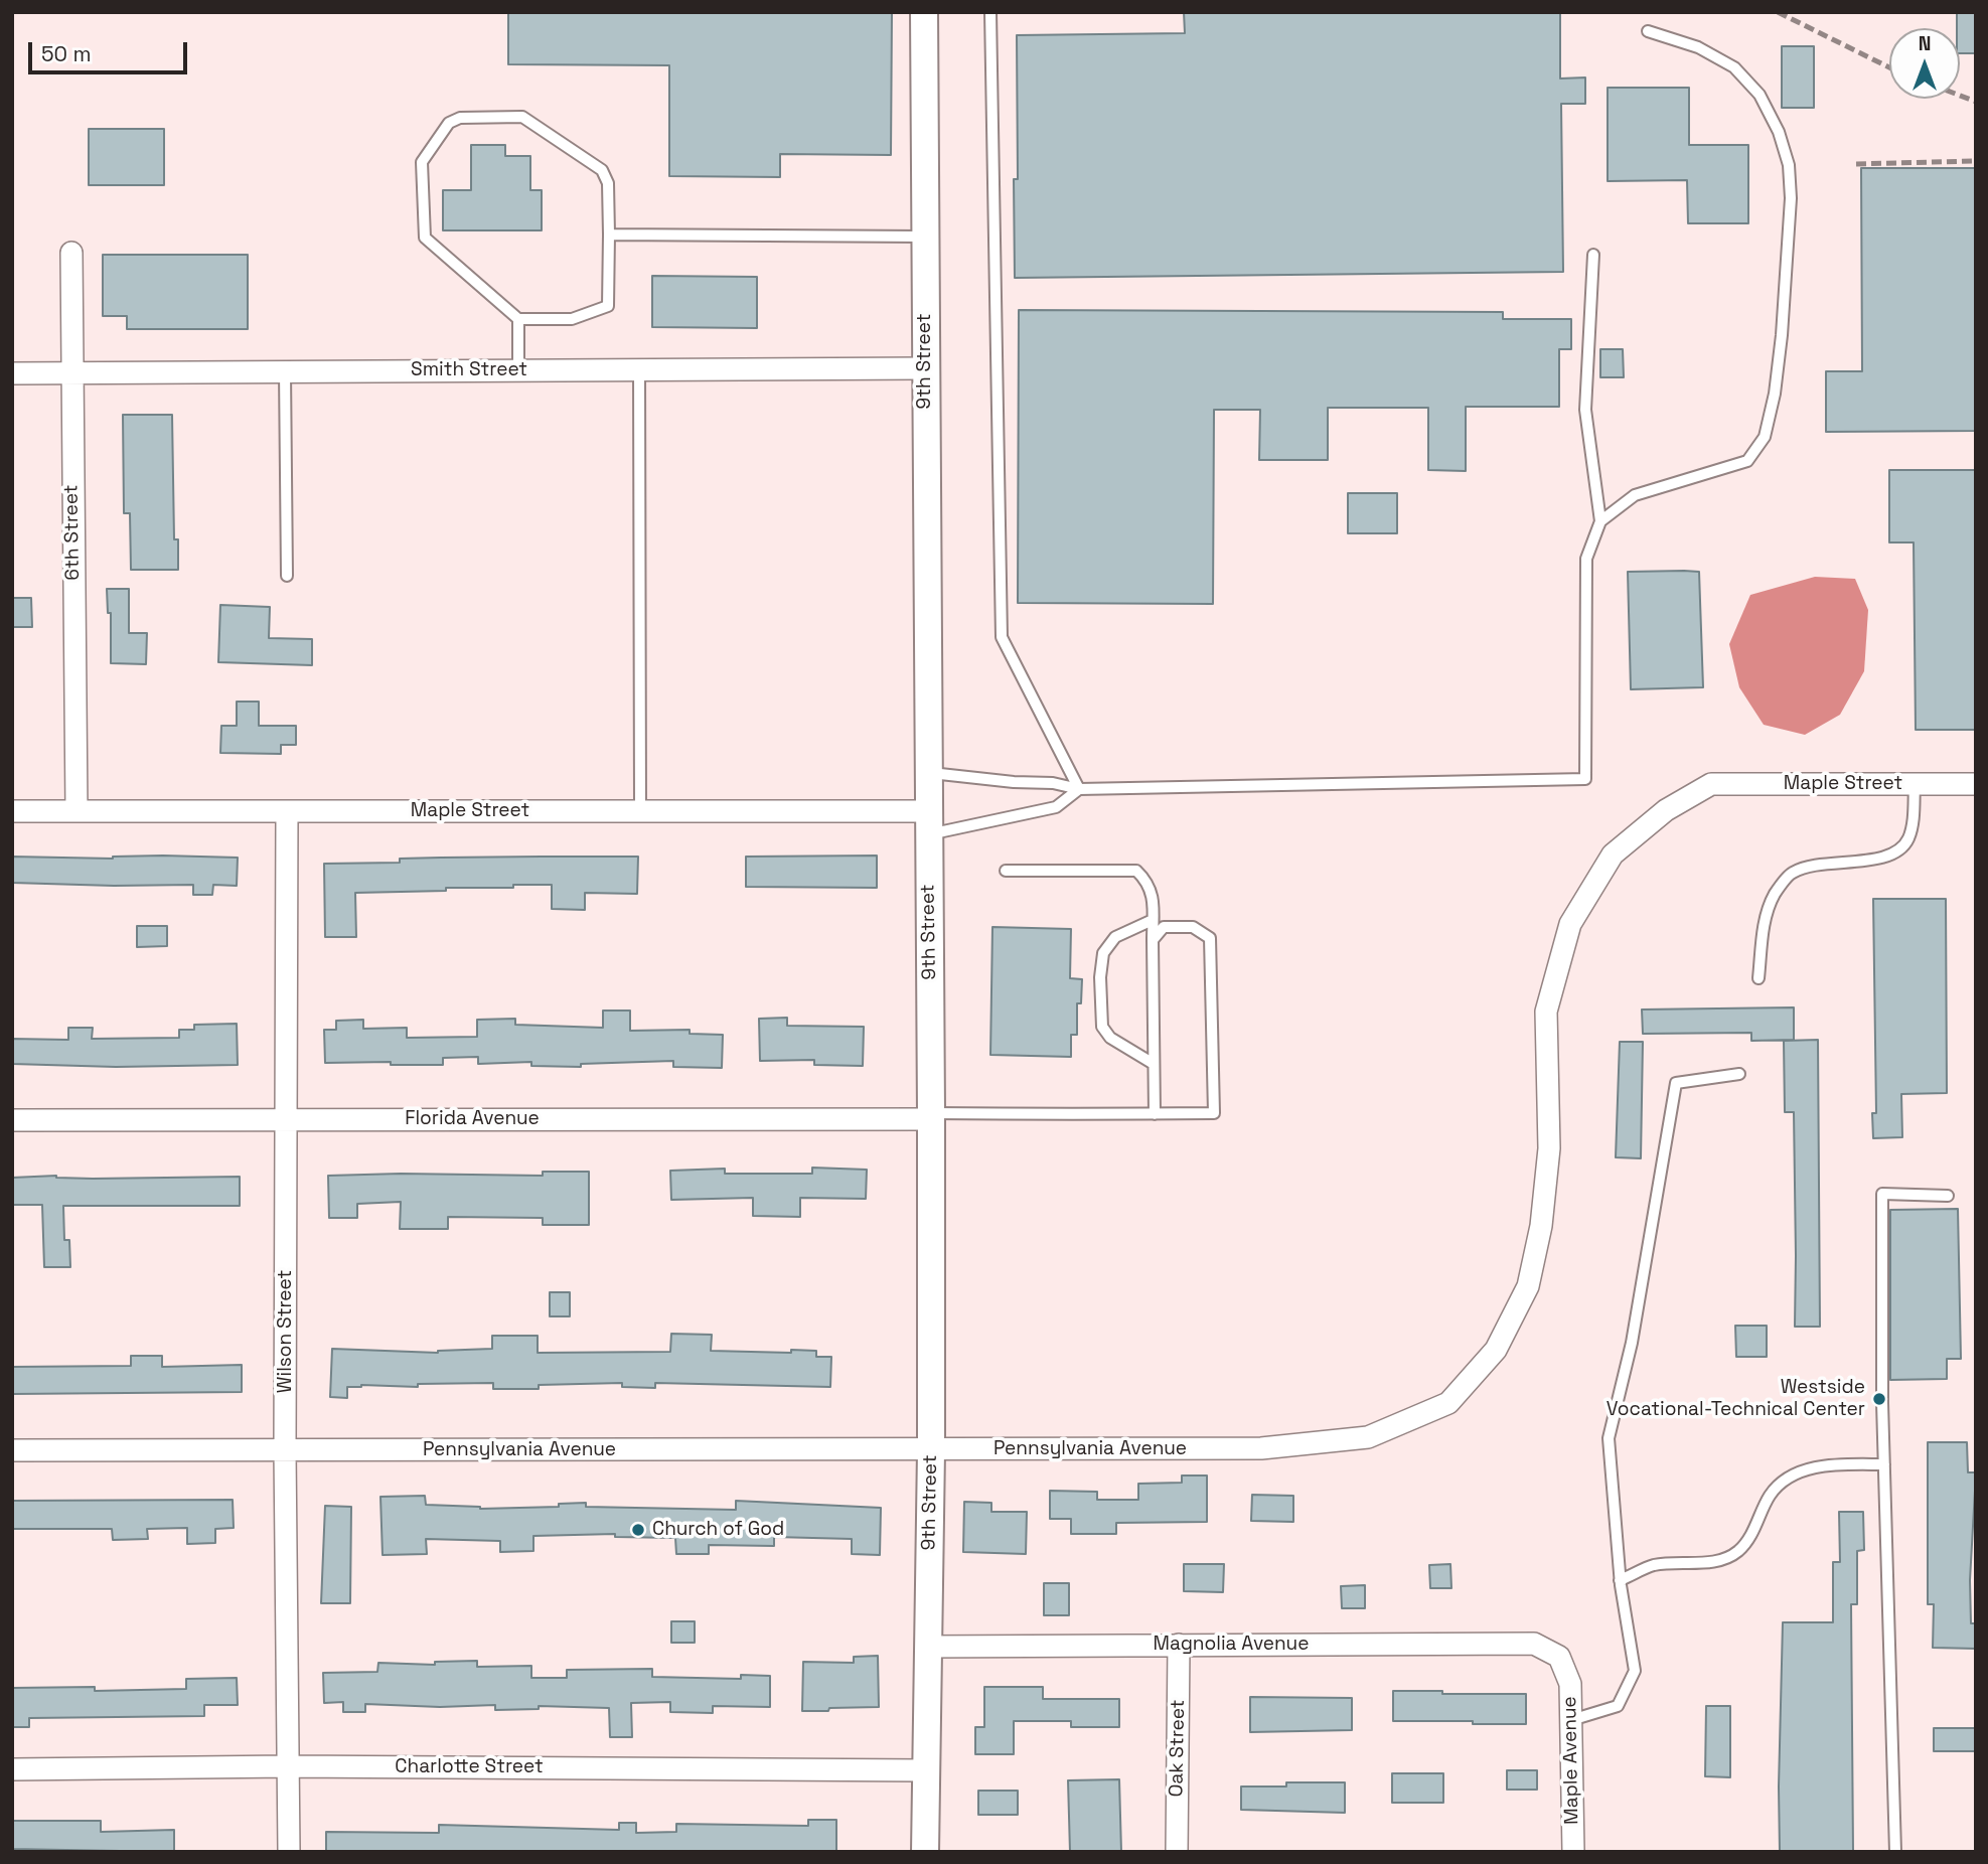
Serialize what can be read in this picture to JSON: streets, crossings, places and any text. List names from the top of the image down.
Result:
{
  "streets": {
    "street": [
      "9th Street",
      "Smith Street",
      "6th Street",
      "Maple Street",
      "Florida Avenue",
      "Wilson Street",
      "Pennsylvania Avenue",
      "Magnolia Avenue",
      "Oak Street",
      "Maple Avenue",
      "Charlotte Street"
    ]
  },
  "crossings": [
    ["9th Street", "Smith Street"],
    ["9th Street", "Maple Street"],
    ["9th Street", "Florida Avenue"],
    ["9th Street", "Pennsylvania Avenue"],
    ["9th Street", "Magnolia Avenue"],
    ["9th Street", "Charlotte Street"],
    ["Smith Street", "6th Street"],
    ["6th Street", "Maple Street"],
    ["Maple Street", "Wilson Street"],
    ["Maple Street", "Pennsylvania Avenue"],
    ["Florida Avenue", "Wilson Street"],
    ["Wilson Street", "Pennsylvania Avenue"],
    ["Wilson Street", "Charlotte Street"],
    ["Magnolia Avenue", "Oak Street"],
    ["Magnolia Avenue", "Maple Avenue"]
  ],
  "places": ["Westside Vocational-Technical Center", "Church of God"],
  "scale_bar": "50 m",
  "north": "top"
}
